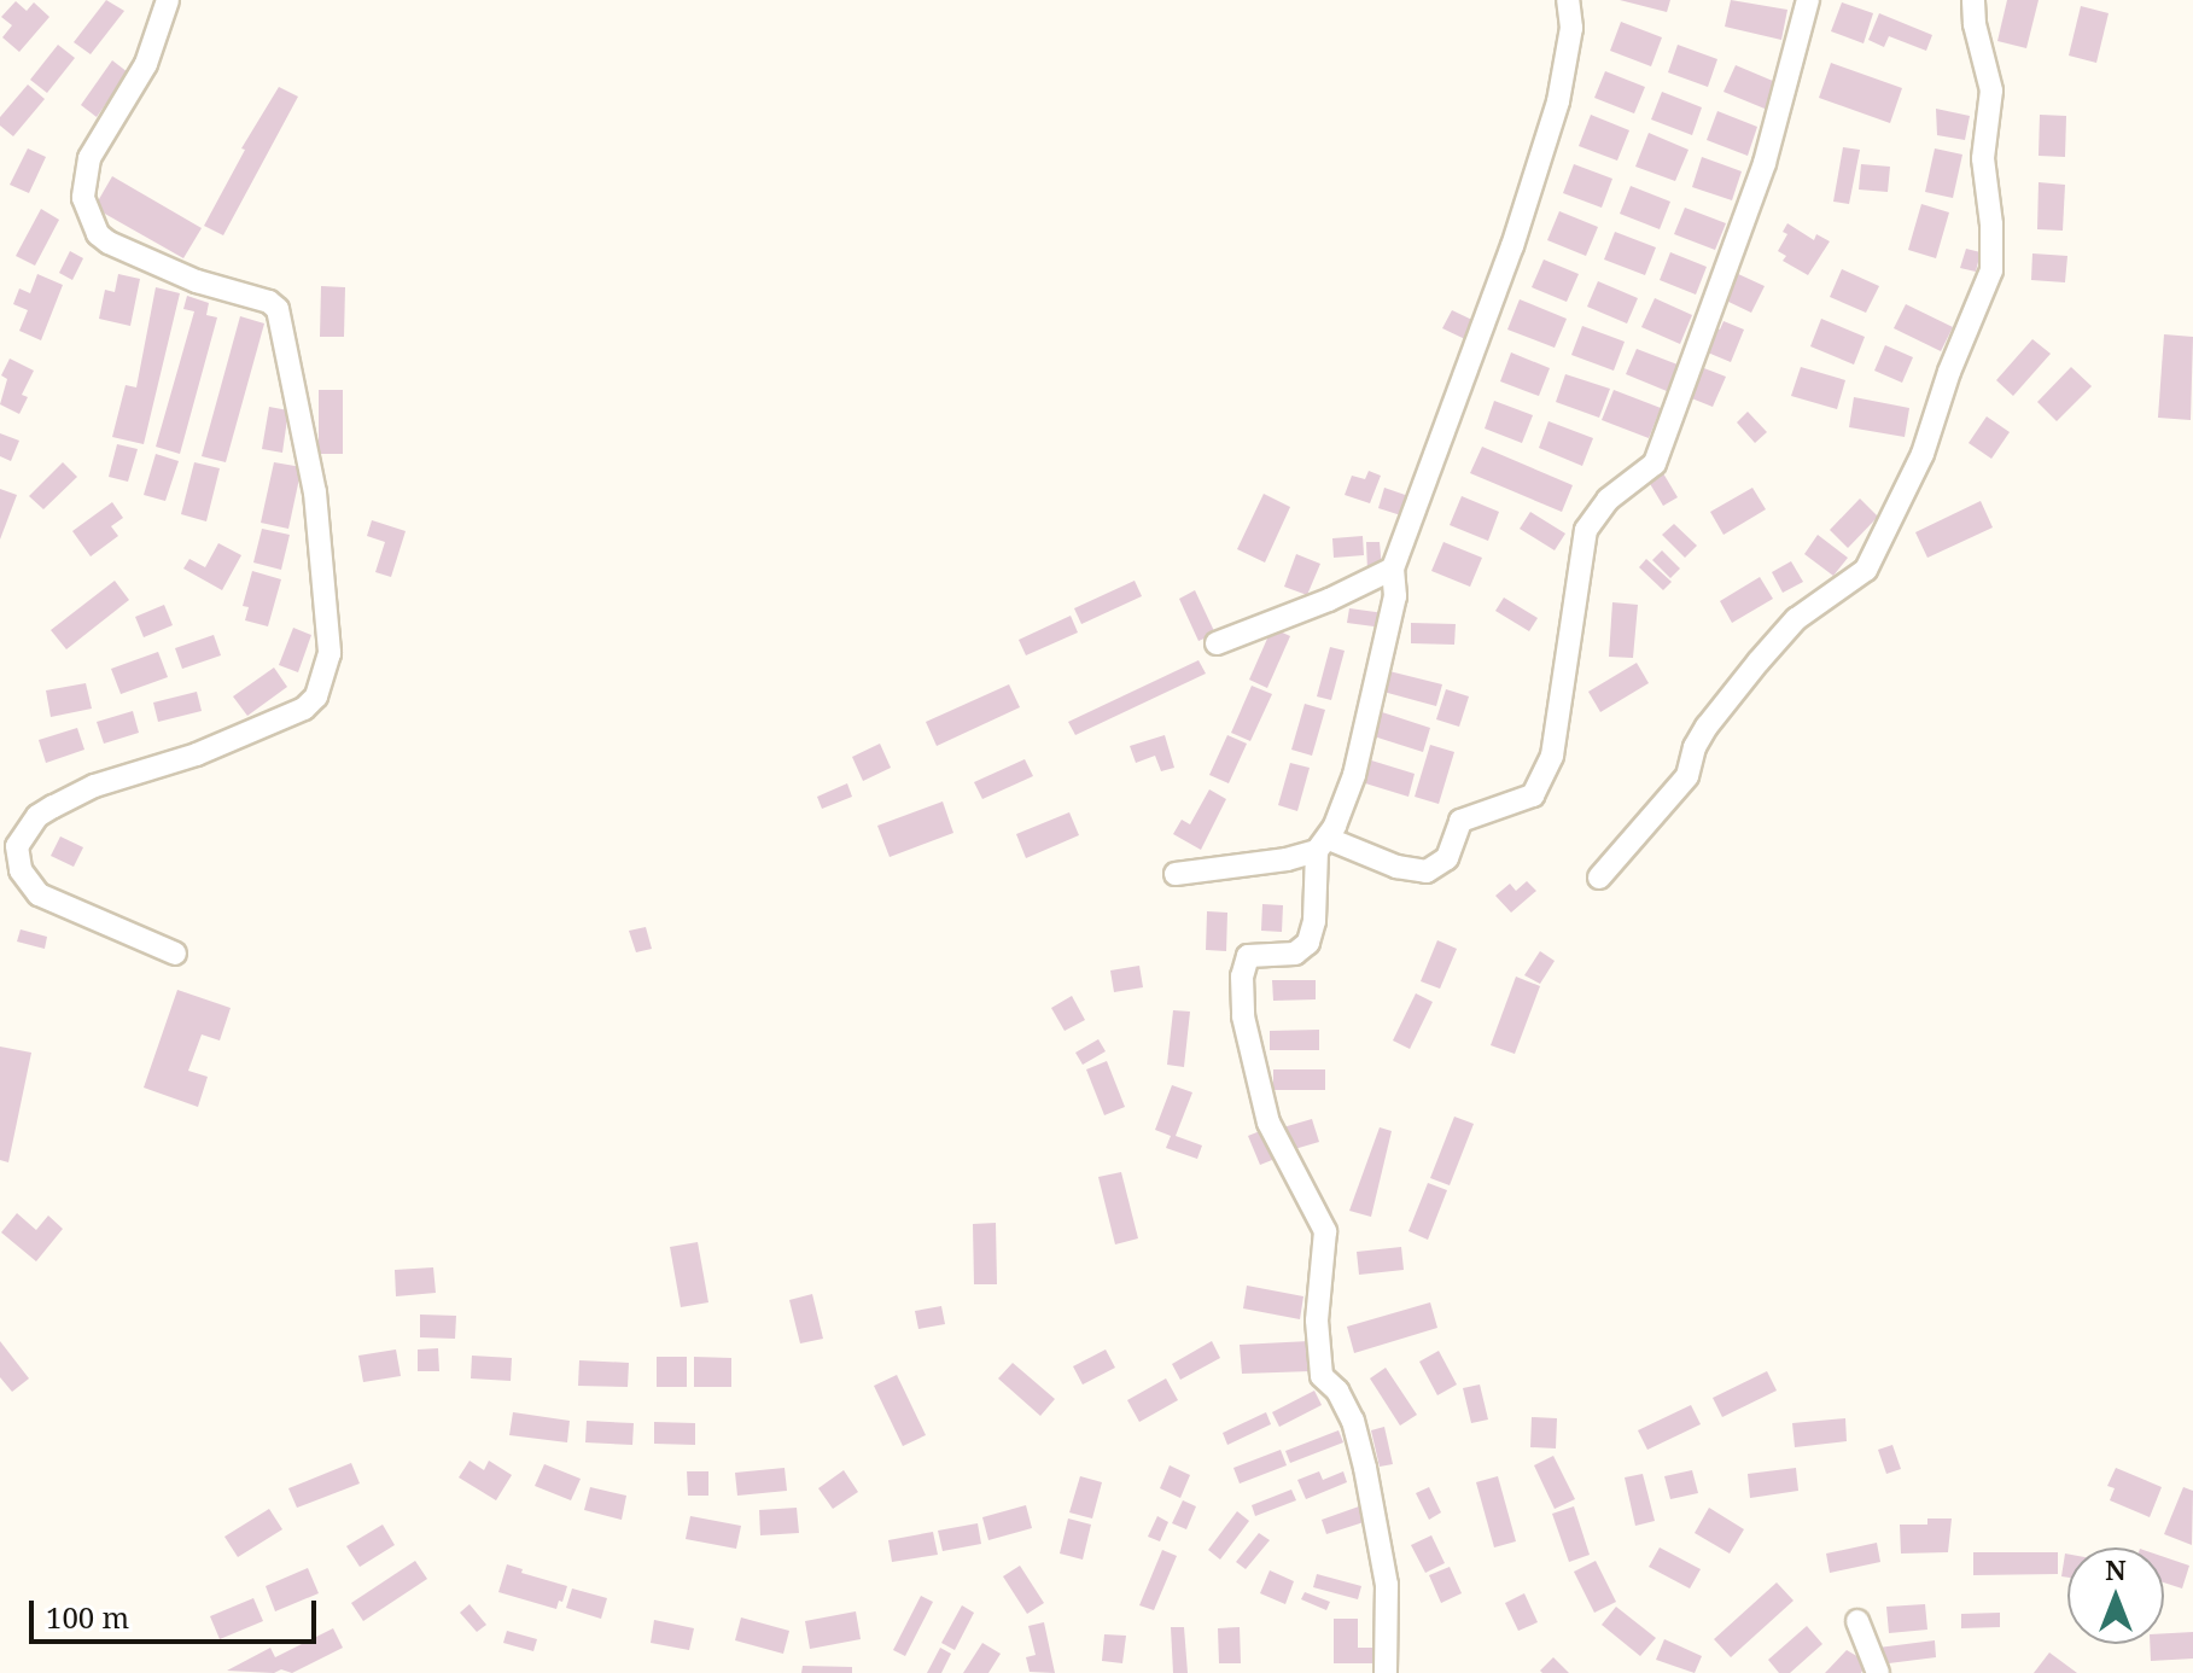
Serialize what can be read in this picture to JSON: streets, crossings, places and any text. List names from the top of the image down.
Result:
{
  "scale_bar": "100 m",
  "north": "top"
}
